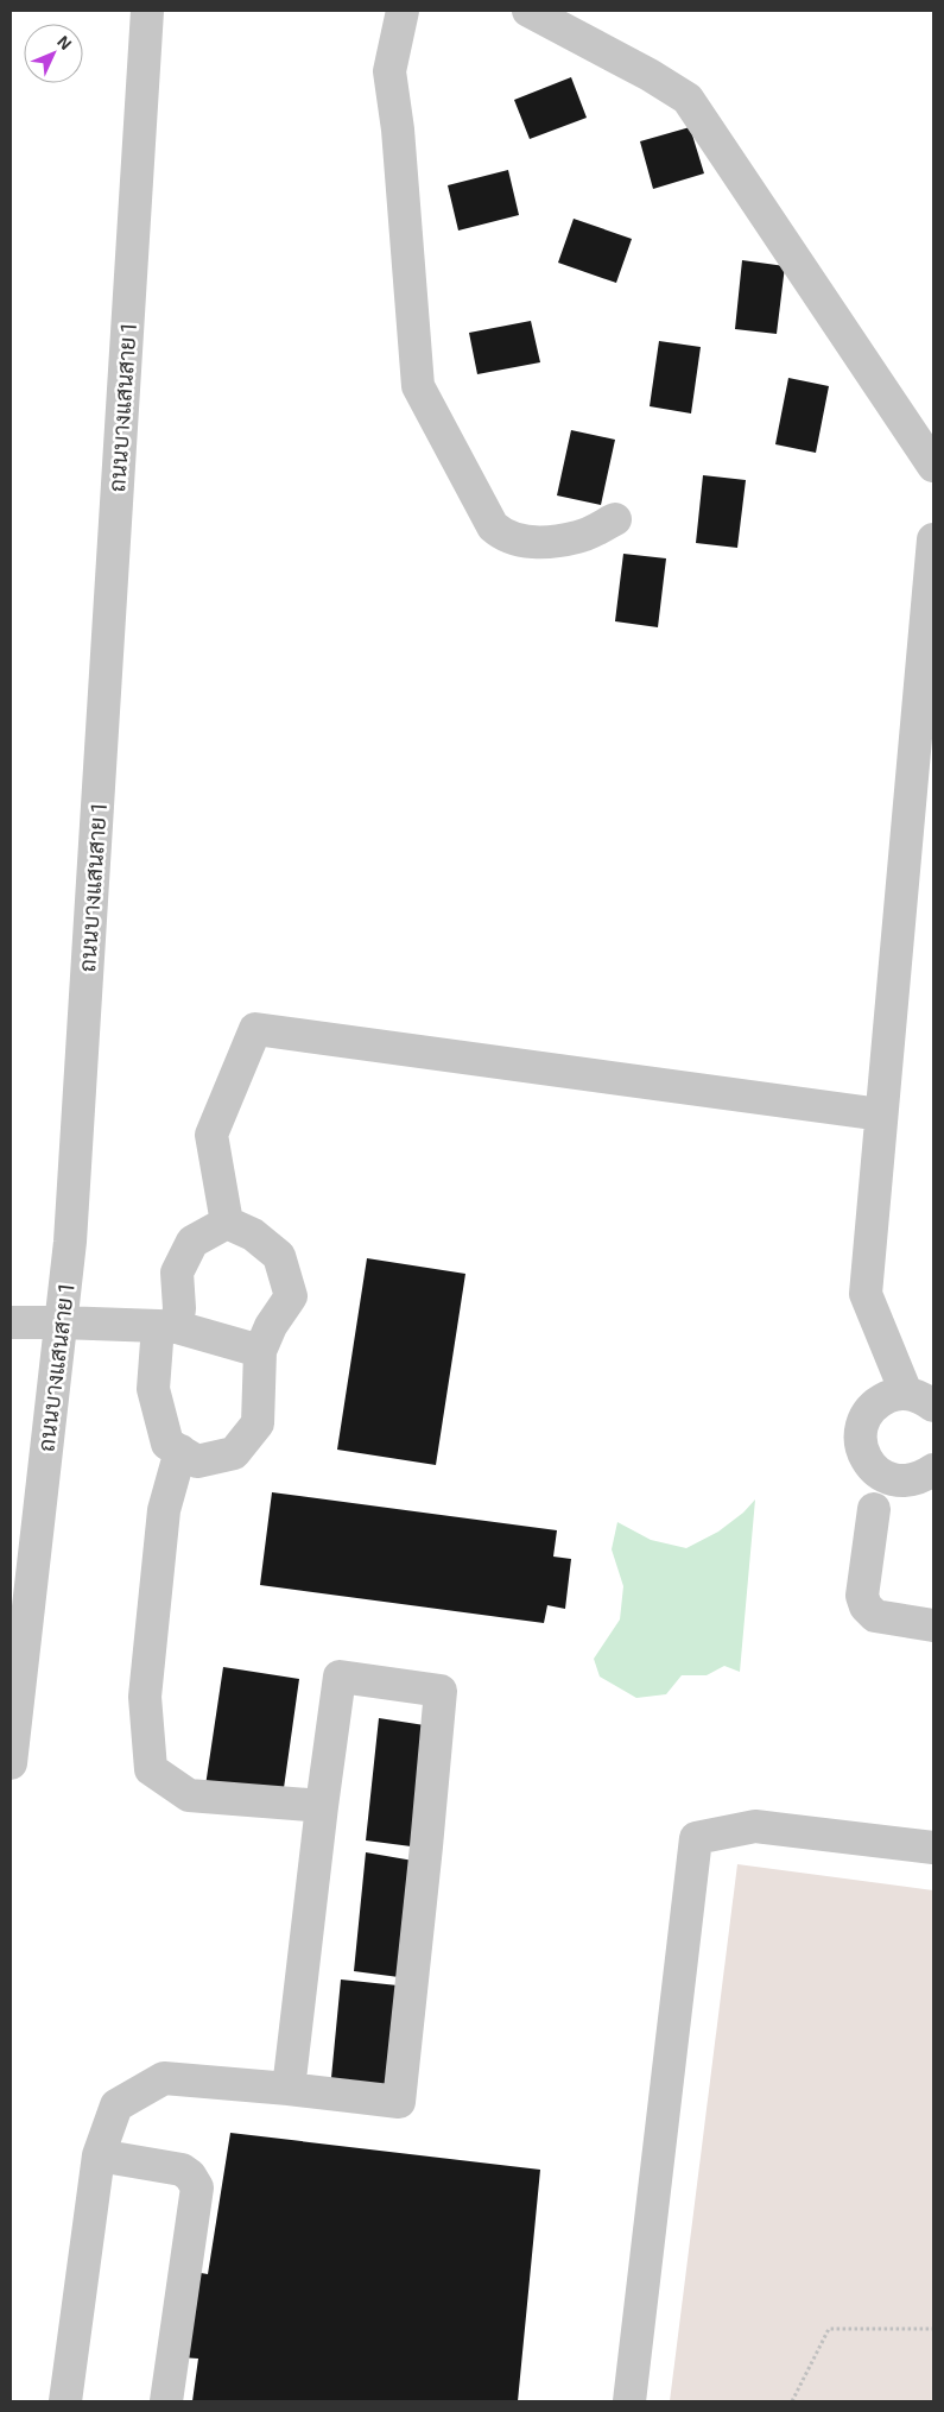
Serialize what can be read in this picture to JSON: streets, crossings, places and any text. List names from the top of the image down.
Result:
{
  "streets": {
    "street": ["ถนนบางแสนสาย 1"]
  },
  "north": "top right"
}
